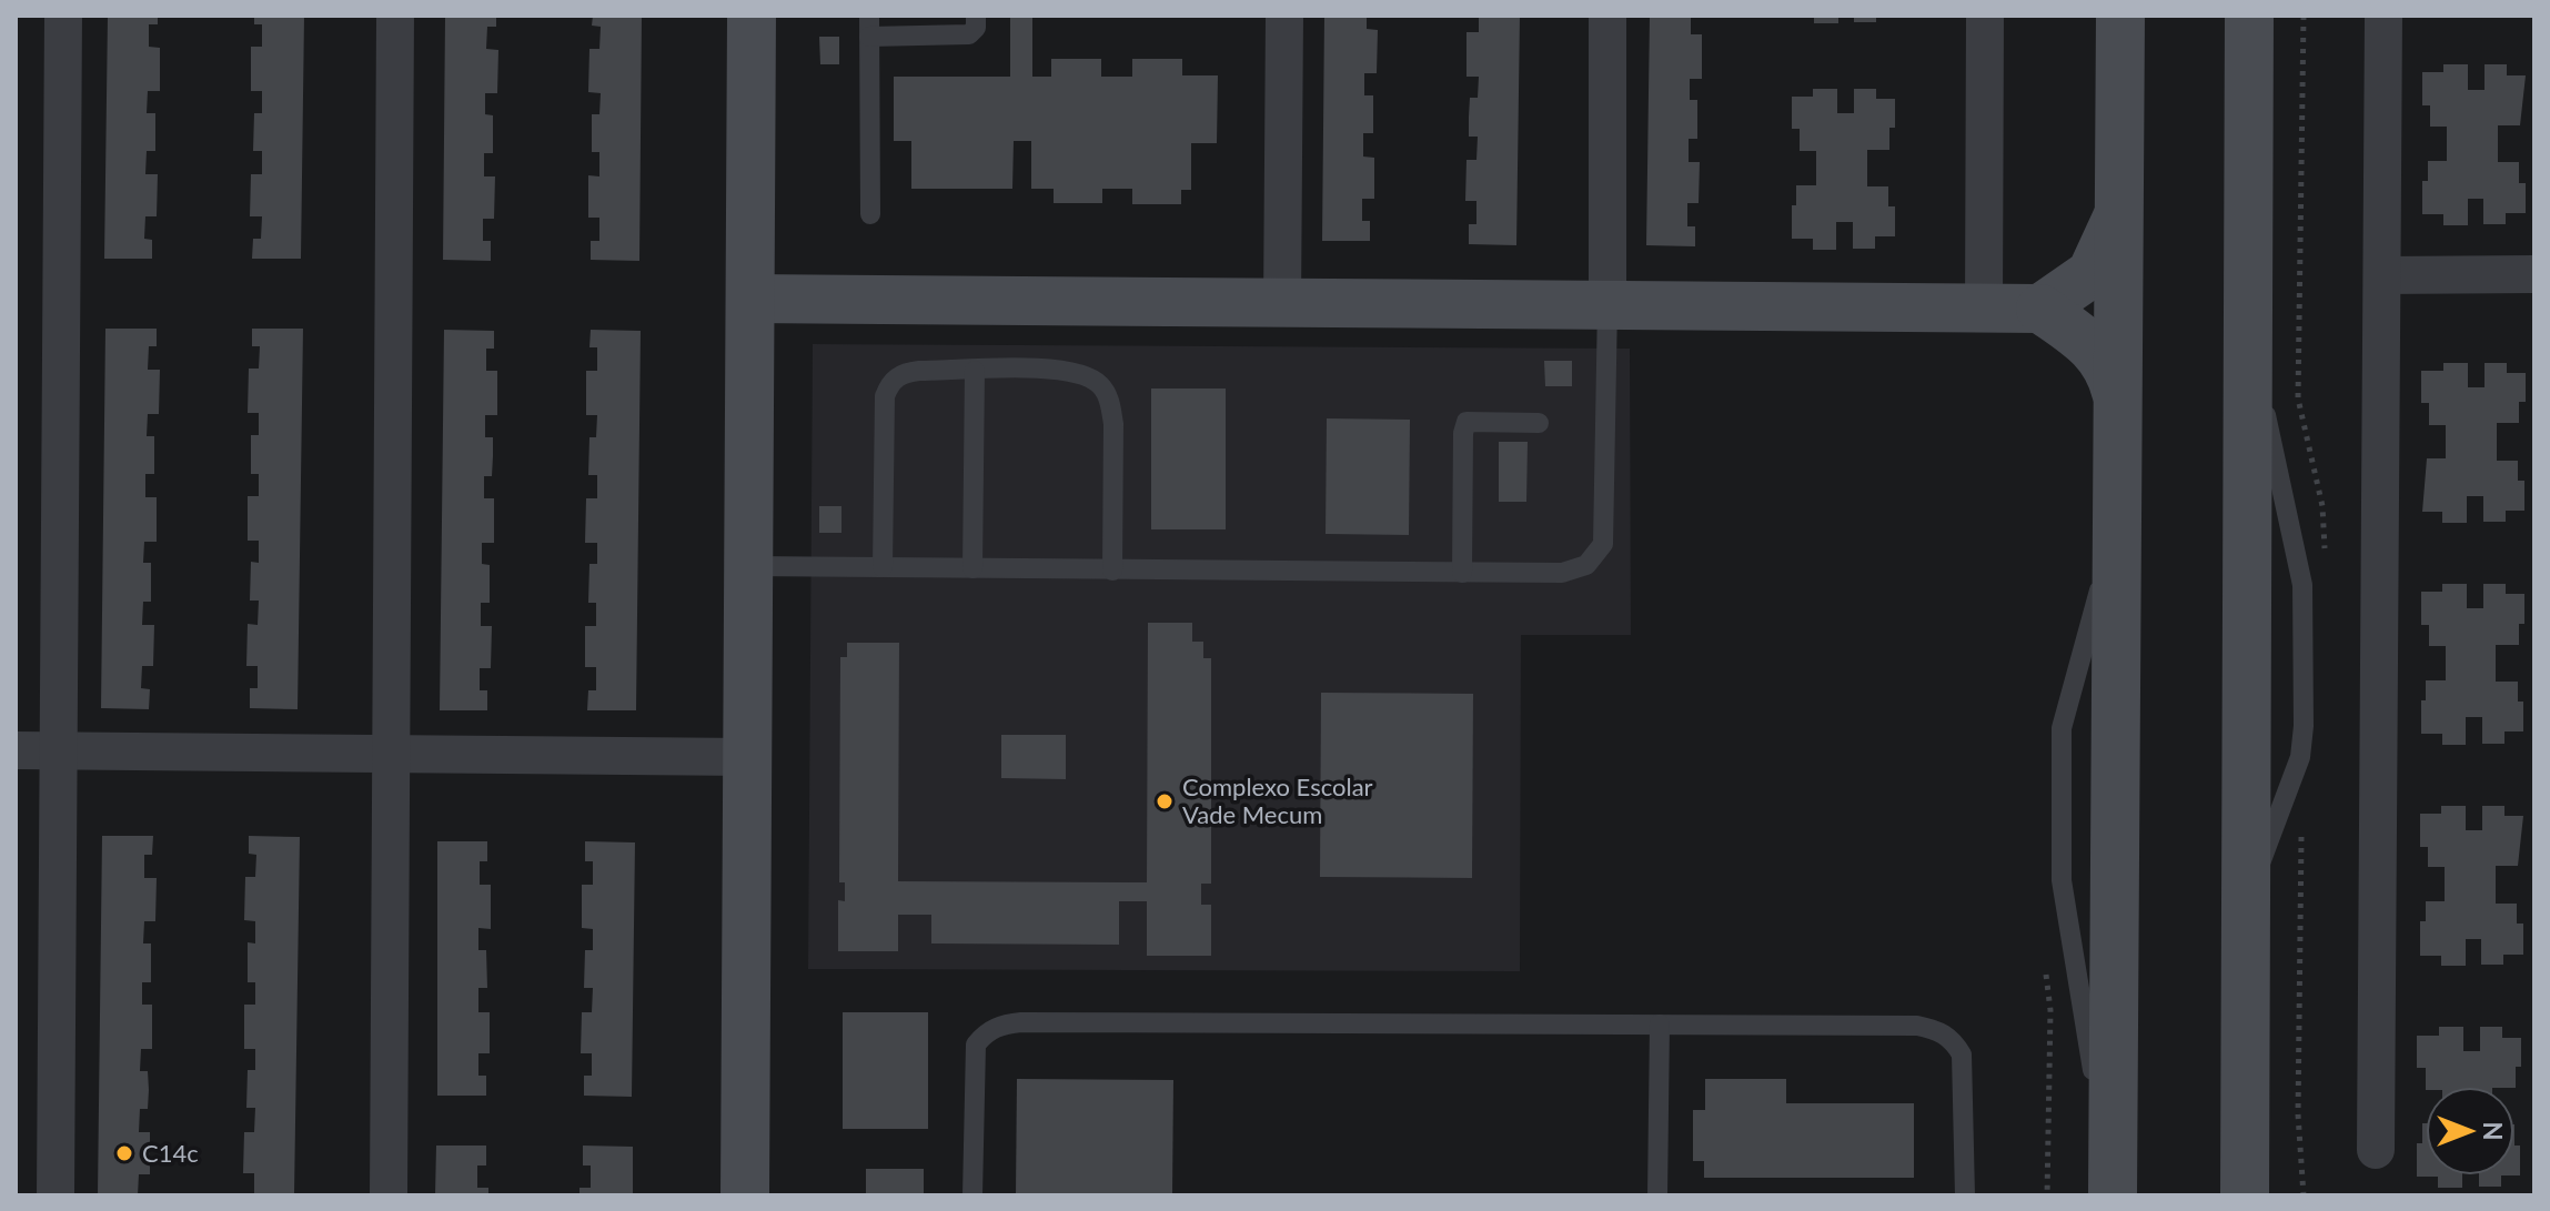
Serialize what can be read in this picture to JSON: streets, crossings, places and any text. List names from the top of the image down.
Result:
{
  "places": ["Complexo Escolar Vade Mecum", "C14c"],
  "north": "right"
}
